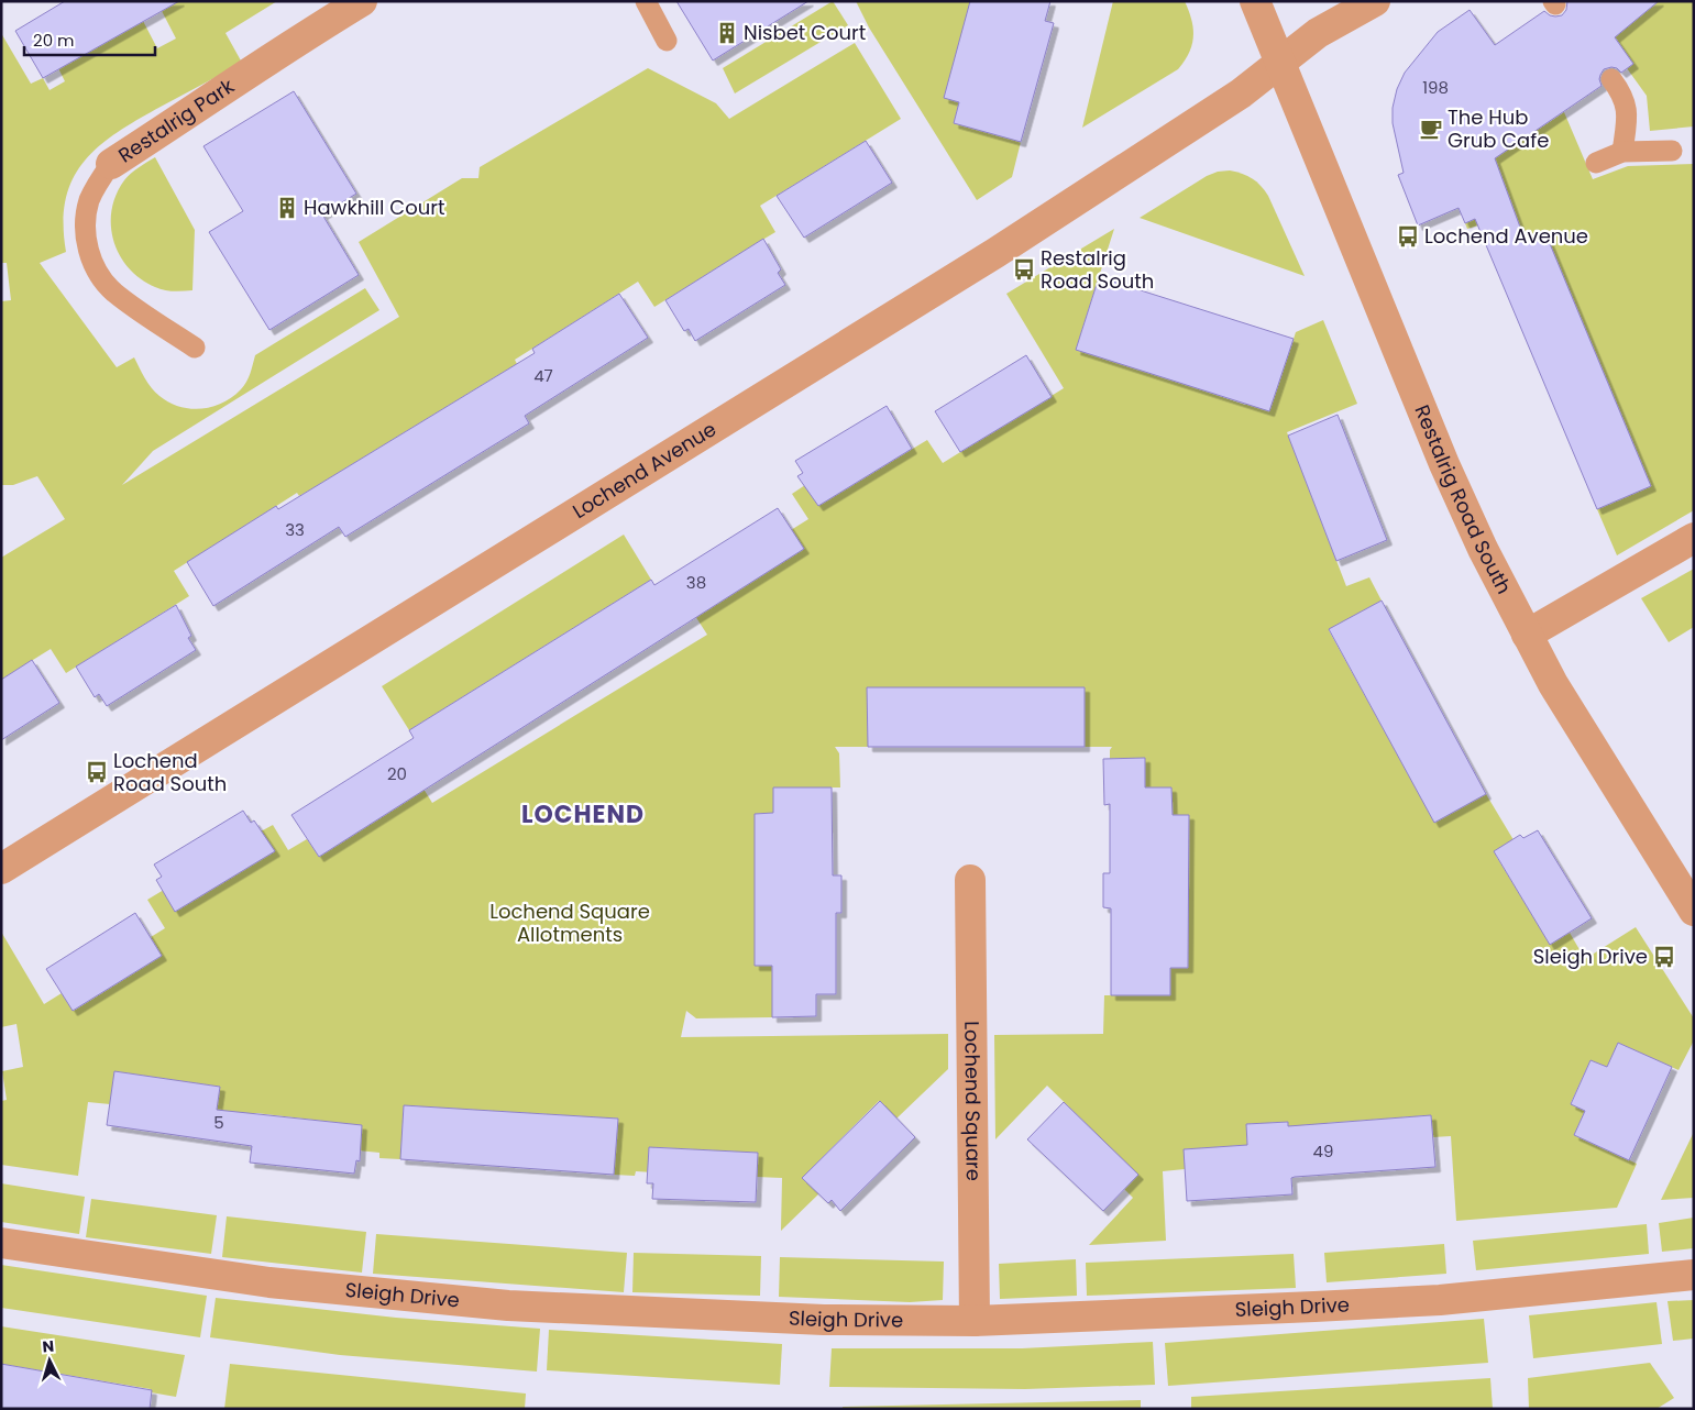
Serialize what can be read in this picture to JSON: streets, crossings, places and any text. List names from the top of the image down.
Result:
{
  "streets": {
    "street": [
      "Restalrig Park",
      "Lochend Avenue",
      "Restalrig Road South",
      "Lochend Square",
      "Sleigh Drive"
    ]
  },
  "crossings": [
    ["Lochend Avenue", "Restalrig Road South"],
    ["Lochend Square", "Sleigh Drive"]
  ],
  "districts": ["LOCHEND"],
  "parks": ["Lochend Square Allotments"],
  "places": {
    "building": ["Nisbet Court", "Hawkhill Court"],
    "cafe": ["The Hub Grub Cafe"],
    "bus stop": [
      "Lochend Avenue",
      "Restalrig Road South",
      "Lochend Road South",
      "Sleigh Drive"
    ]
  },
  "house_numbers": [
    "198",
    "47",
    "33",
    "38",
    "20",
    "5",
    "49"
  ],
  "scale_bar": "20 m",
  "north": "top"
}
